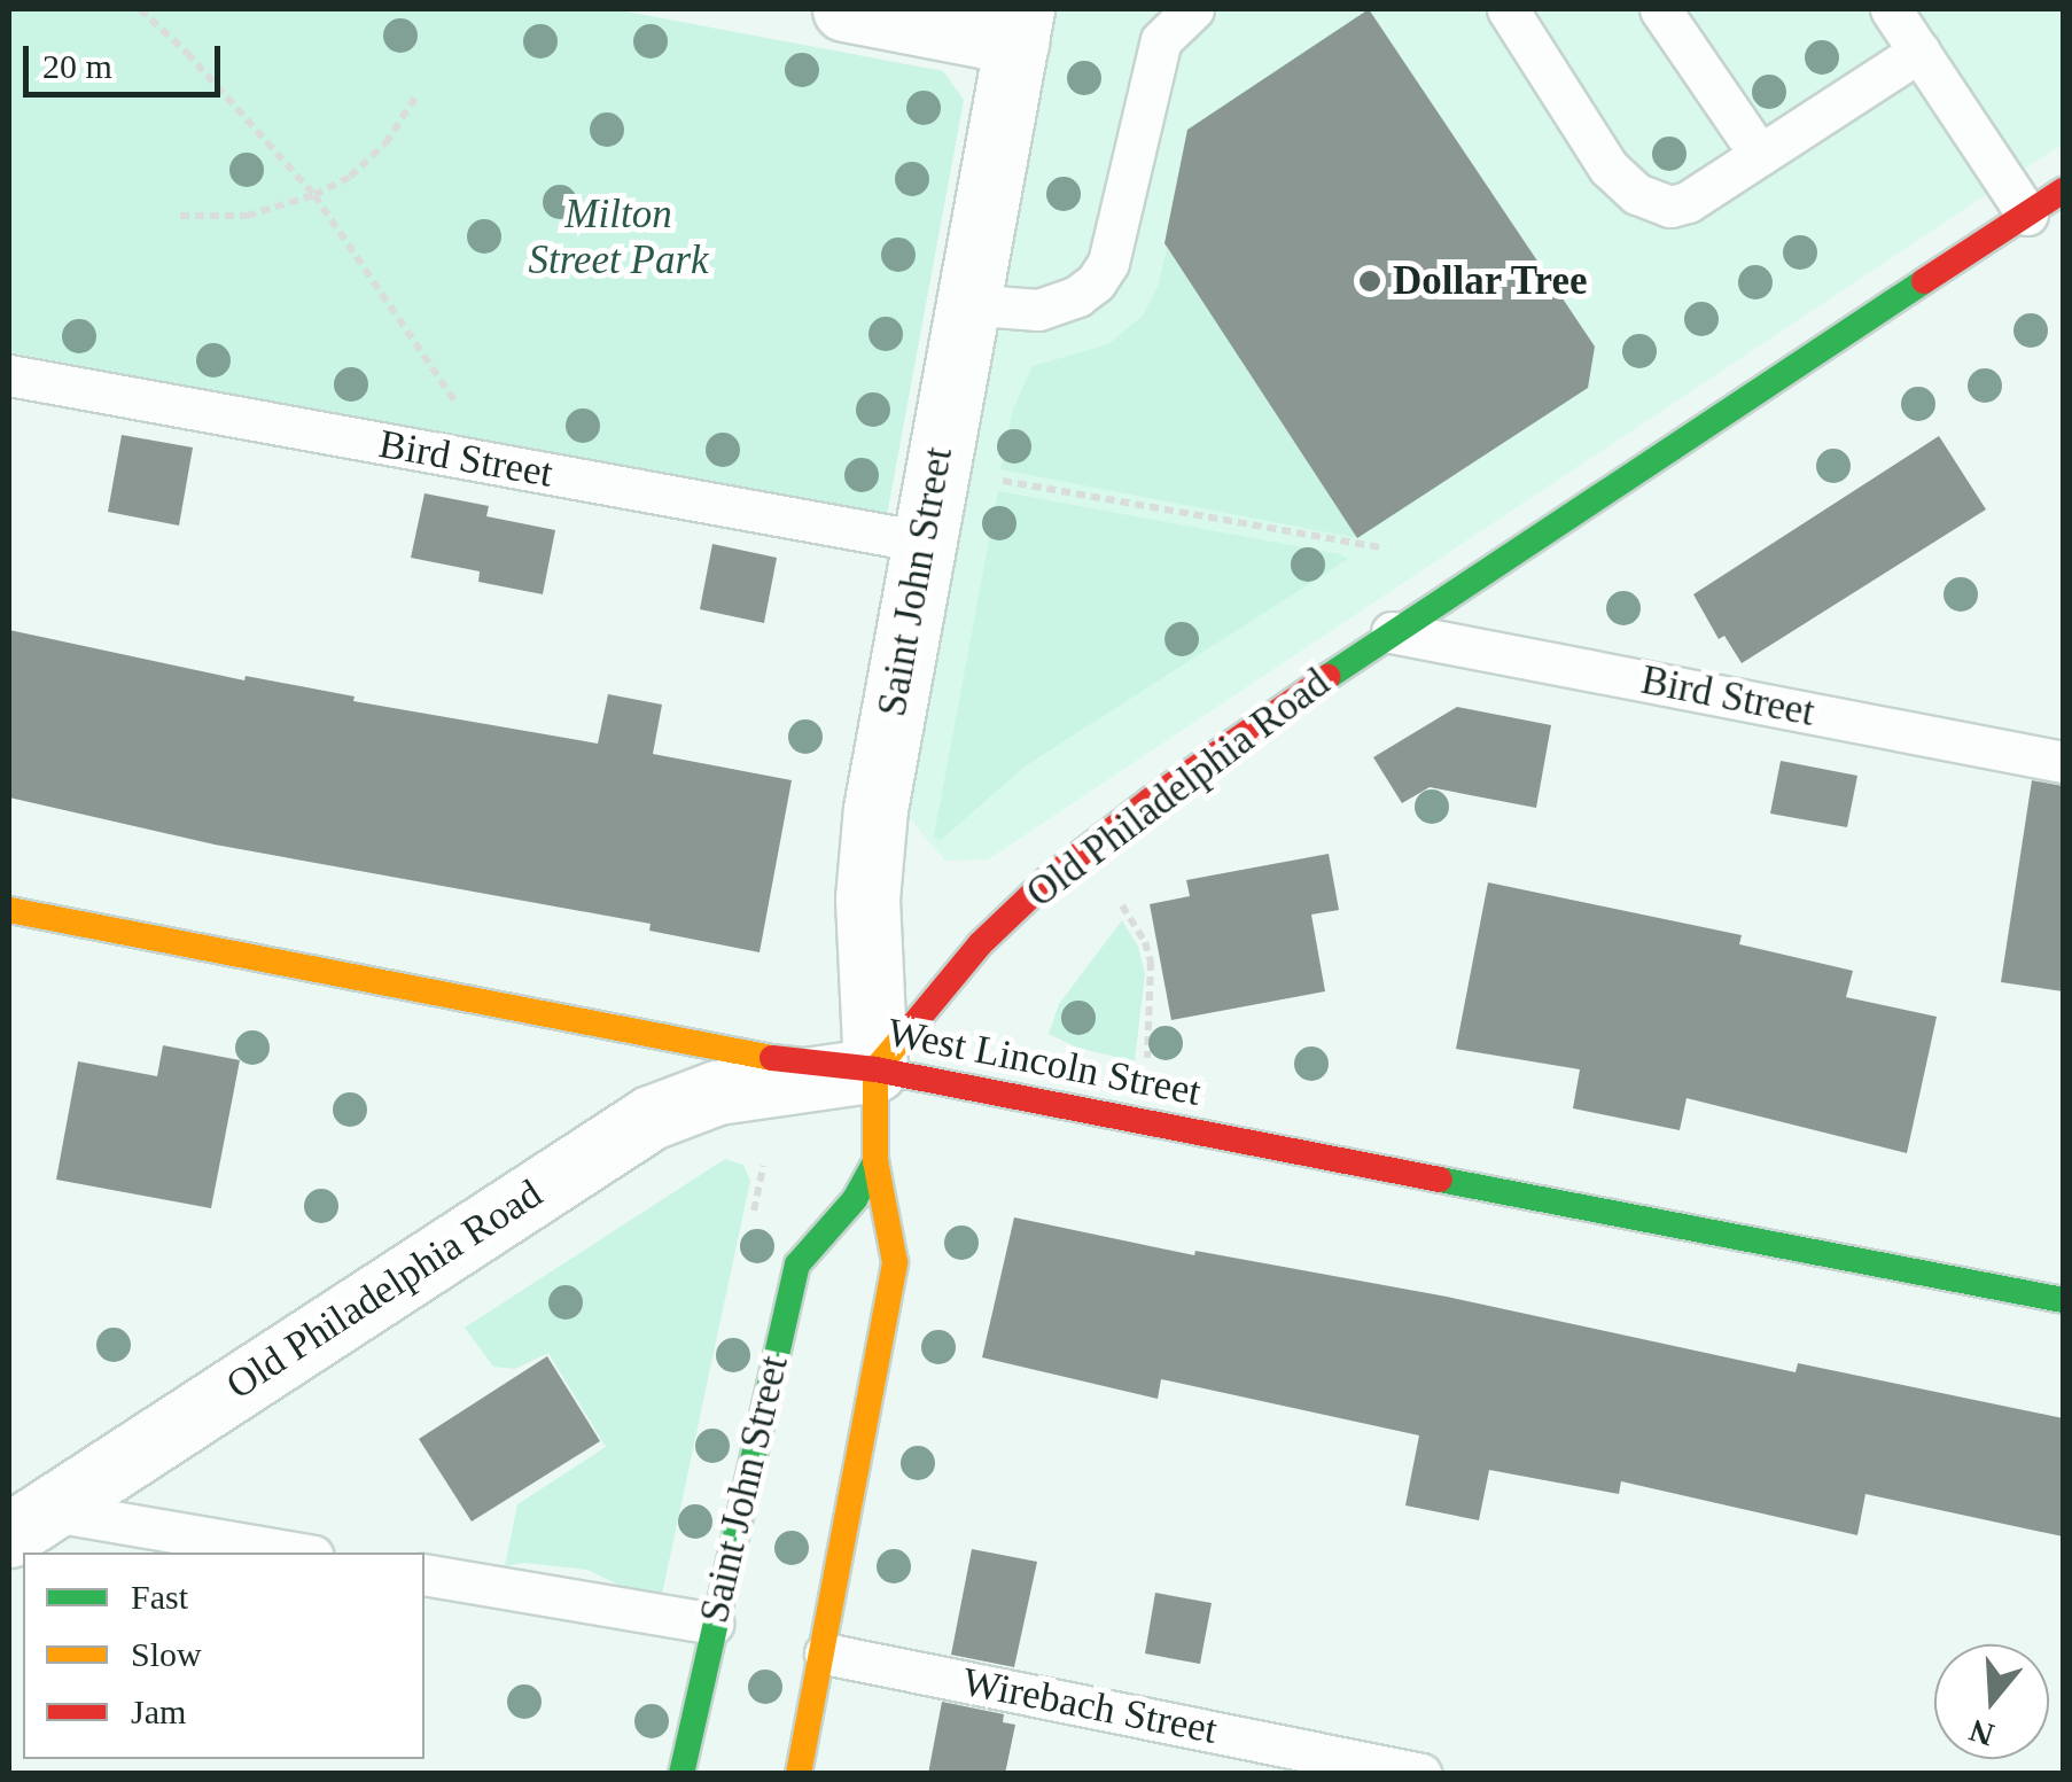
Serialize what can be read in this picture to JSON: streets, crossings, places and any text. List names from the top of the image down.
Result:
{
  "streets": {
    "main road": ["Saint John Street", "Old Philadelphia Road", "West Lincoln Street"],
    "lane": ["Bird Street", "Wirebach Street"]
  },
  "crossings": [
    ["Bird Street", "Saint John Street"],
    ["Bird Street", "Old Philadelphia Road"],
    ["Saint John Street", "Old Philadelphia Road"],
    ["Saint John Street", "West Lincoln Street"],
    ["Saint John Street", "Wirebach Street"],
    ["Old Philadelphia Road", "West Lincoln Street"]
  ],
  "parks": ["Milton Street Park"],
  "places": ["Dollar Tree"],
  "legend": ["Fast", "Slow", "Jam"],
  "scale_bar": "20 m",
  "north": "bottom"
}
